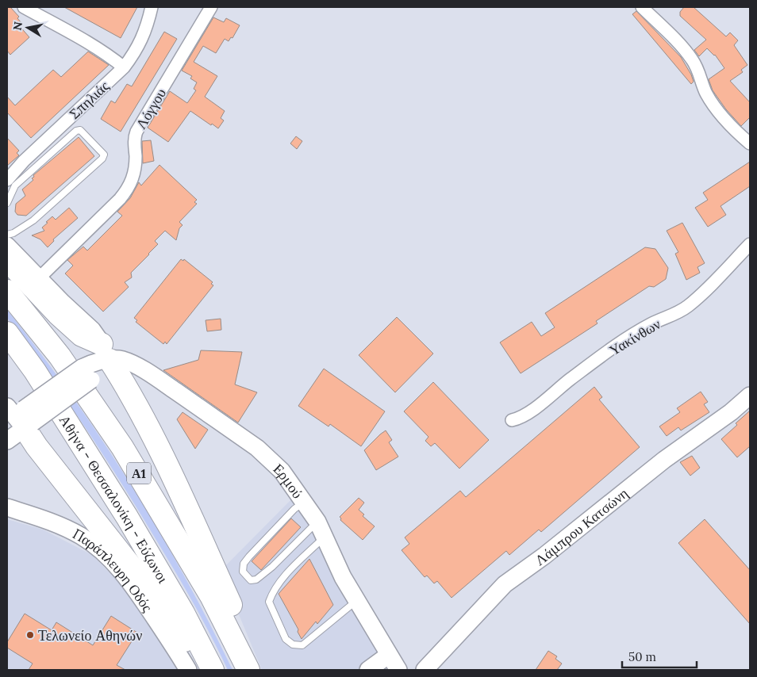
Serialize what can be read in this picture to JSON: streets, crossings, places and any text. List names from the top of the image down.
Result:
{
  "streets": {
    "highway": ["Α1", "Αθήνα - Θεσσαλονίκη - Εύζωνοι"],
    "street": [
      "Σπηλιάς",
      "Λόγγου",
      "Υακίνθων",
      "Ερμού",
      "Λάμπρου Κατσώνη",
      "Παράπλευρη Οδός"
    ]
  },
  "places": ["Τελωνείο Αθηνών"],
  "scale_bar": "50 m",
  "north": "left"
}
